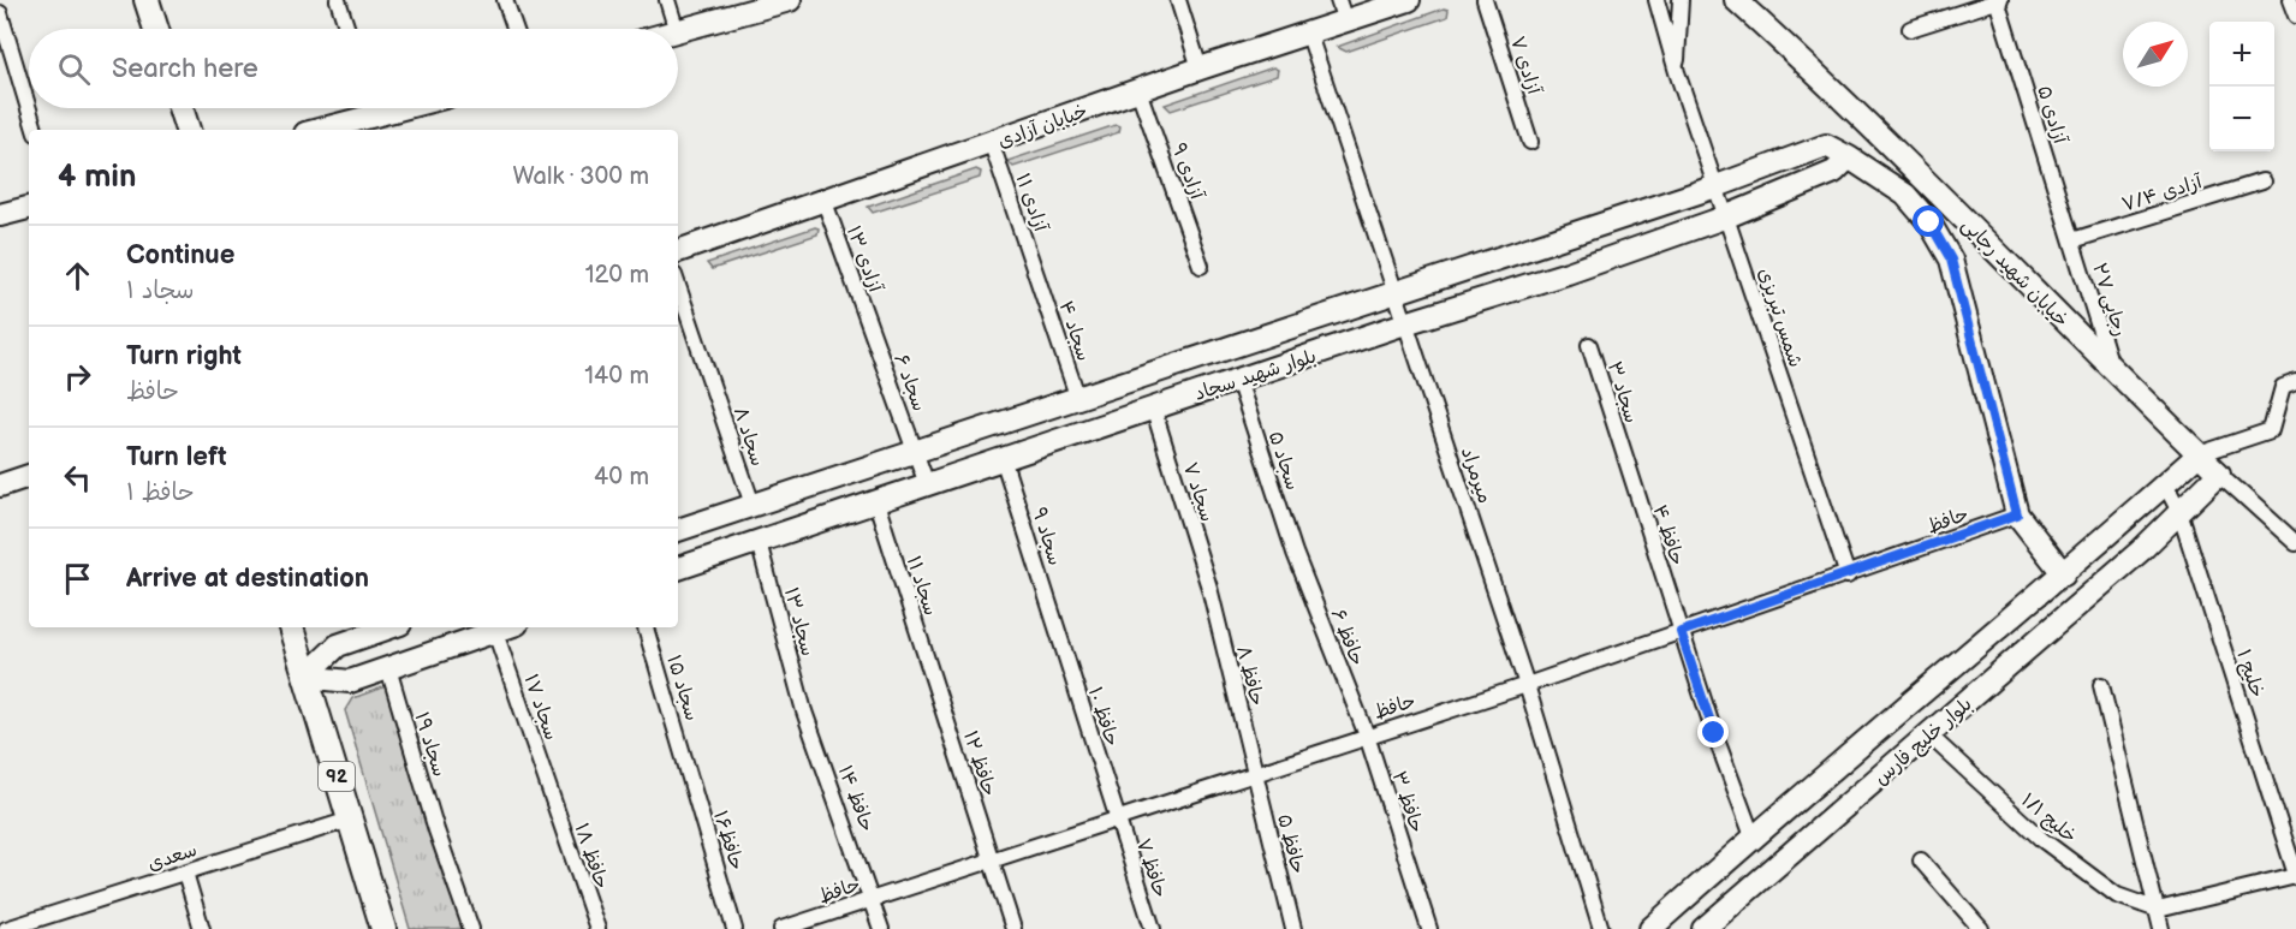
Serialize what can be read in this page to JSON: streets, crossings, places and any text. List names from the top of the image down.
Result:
{
  "streets": {
    "main road": ["92"],
    "street": [
      "آزادی ۷",
      "آزادی ۵",
      "خیابان آزادی",
      "آزادی ۹",
      "آزادی ۷/۴",
      "آزادی ۱۱",
      "آزادی ۱۳",
      "خیابان شهید رجایی",
      "رجایی ۲۷",
      "شمس تبریزی",
      "سجاد ۴",
      "بلوار شهید سجاد",
      "سجاد ۶",
      "سجاد ۳",
      "سجاد ۸",
      "سجاد ۵",
      "میرمراد",
      "سجاد ۷",
      "حافظ",
      "حافظ ۴",
      "سجاد ۹",
      "سجاد ۱۱",
      "سجاد ۱۳",
      "حافظ ۶",
      "خلیج ۱",
      "حافظ ۸",
      "سجاد ۱۵",
      "سجاد ۱۷",
      "حافظ ۱۰",
      "بلوار خلیج فارس",
      "سجاد ۱۹",
      "حافظ ۱۲",
      "حافظ ۱۴",
      "حافظ ۳",
      "خلیج ۱/۱",
      "حافظ۱۶",
      "حافظ ۵",
      "سعدی",
      "حافظ ۱۸",
      "حافظ ۷"
    ]
  },
  "crossings": [
    ["آزادی ۵", "آزادی ۷/۴"],
    ["آزادی ۵", "رجایی ۲۷"],
    ["خیابان آزادی", "آزادی ۹"],
    ["خیابان آزادی", "آزادی ۱۱"],
    ["خیابان آزادی", "آزادی ۱۳"],
    ["خیابان آزادی", "میرمراد"],
    ["آزادی ۷/۴", "رجایی ۲۷"],
    ["آزادی ۱۱", "سجاد ۴"],
    ["آزادی ۱۳", "سجاد ۶"],
    ["خیابان شهید رجایی", "رجایی ۲۷"],
    ["خیابان شهید رجایی", "بلوار خلیج فارس"],
    ["شمس تبریزی", "بلوار شهید سجاد"],
    ["شمس تبریزی", "حافظ"],
    ["سجاد ۴", "بلوار شهید سجاد"],
    ["بلوار شهید سجاد", "سجاد ۶"],
    ["بلوار شهید سجاد", "سجاد ۸"],
    ["بلوار شهید سجاد", "سجاد ۵"],
    ["بلوار شهید سجاد", "میرمراد"],
    ["بلوار شهید سجاد", "سجاد ۷"],
    ["بلوار شهید سجاد", "سجاد ۹"],
    ["بلوار شهید سجاد", "سجاد ۱۱"],
    ["بلوار شهید سجاد", "سجاد ۱۳"],
    ["سجاد ۳", "حافظ ۴"],
    ["سجاد ۵", "حافظ ۶"],
    ["میرمراد", "حافظ"],
    ["سجاد ۷", "حافظ ۸"],
    ["حافظ", "حافظ ۴"],
    ["حافظ", "حافظ ۶"],
    ["حافظ", "حافظ ۸"],
    ["حافظ", "حافظ ۱۰"],
    ["حافظ", "حافظ ۱۲"],
    ["حافظ", "حافظ ۱۴"],
    ["حافظ", "حافظ ۳"],
    ["حافظ", "حافظ ۵"],
    ["حافظ", "حافظ ۷"],
    ["سجاد ۹", "حافظ ۱۰"],
    ["سجاد ۱۱", "حافظ ۱۲"],
    ["سجاد ۱۳", "حافظ ۱۴"],
    ["حافظ ۶", "حافظ ۳"],
    ["خلیج ۱", "بلوار خلیج فارس"],
    ["حافظ ۸", "حافظ ۵"],
    ["سجاد ۱۵", "حافظ۱۶"],
    ["سجاد ۱۷", "حافظ ۱۸"],
    ["حافظ ۱۰", "حافظ ۷"],
    ["بلوار خلیج فارس", "خلیج ۱/۱"],
    ["92", "سعدی"]
  ],
  "north": "top right",
  "page": {
    "map_buttons": ["+", "−"],
    "search": "Search here",
    "heading": ["4 min", "Walk · 300 m"],
    "list": [
      ["Continue", "سجاد ۱", "120 m"],
      ["Turn right", "حافظ", "140 m"],
      ["Turn left", "حافظ ۱", "40 m"],
      "Arrive at destination"
    ]
  }
}
